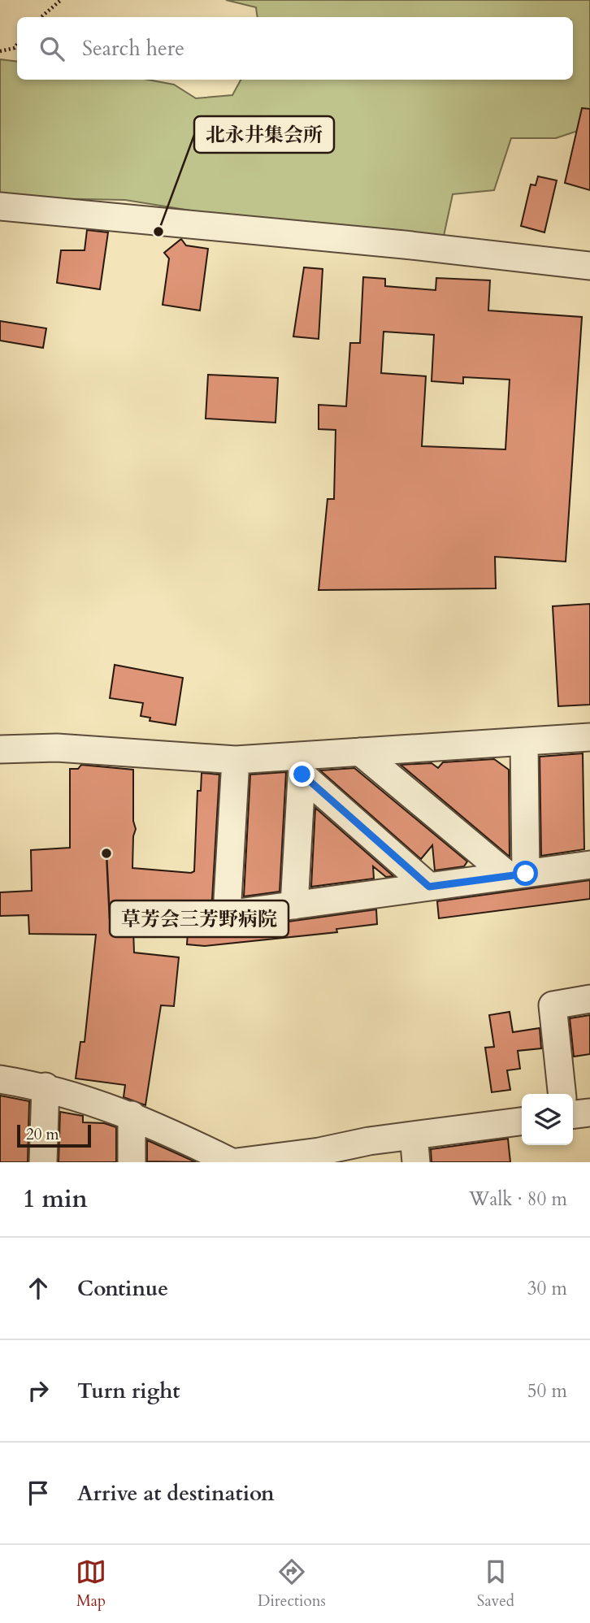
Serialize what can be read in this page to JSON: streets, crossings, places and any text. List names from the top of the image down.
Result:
{
  "places": ["北永井集会所", "草芳会三芳野病院"],
  "scale_bar": "20 m",
  "page": {
    "search": "Search here",
    "scale": "20 m",
    "heading": ["1 min", "Walk · 80 m"],
    "list": [
      ["Continue", "30 m"],
      ["Turn right", "50 m"],
      "Arrive at destination"
    ],
    "nav": ["Map", "Directions", "Saved"]
  }
}
